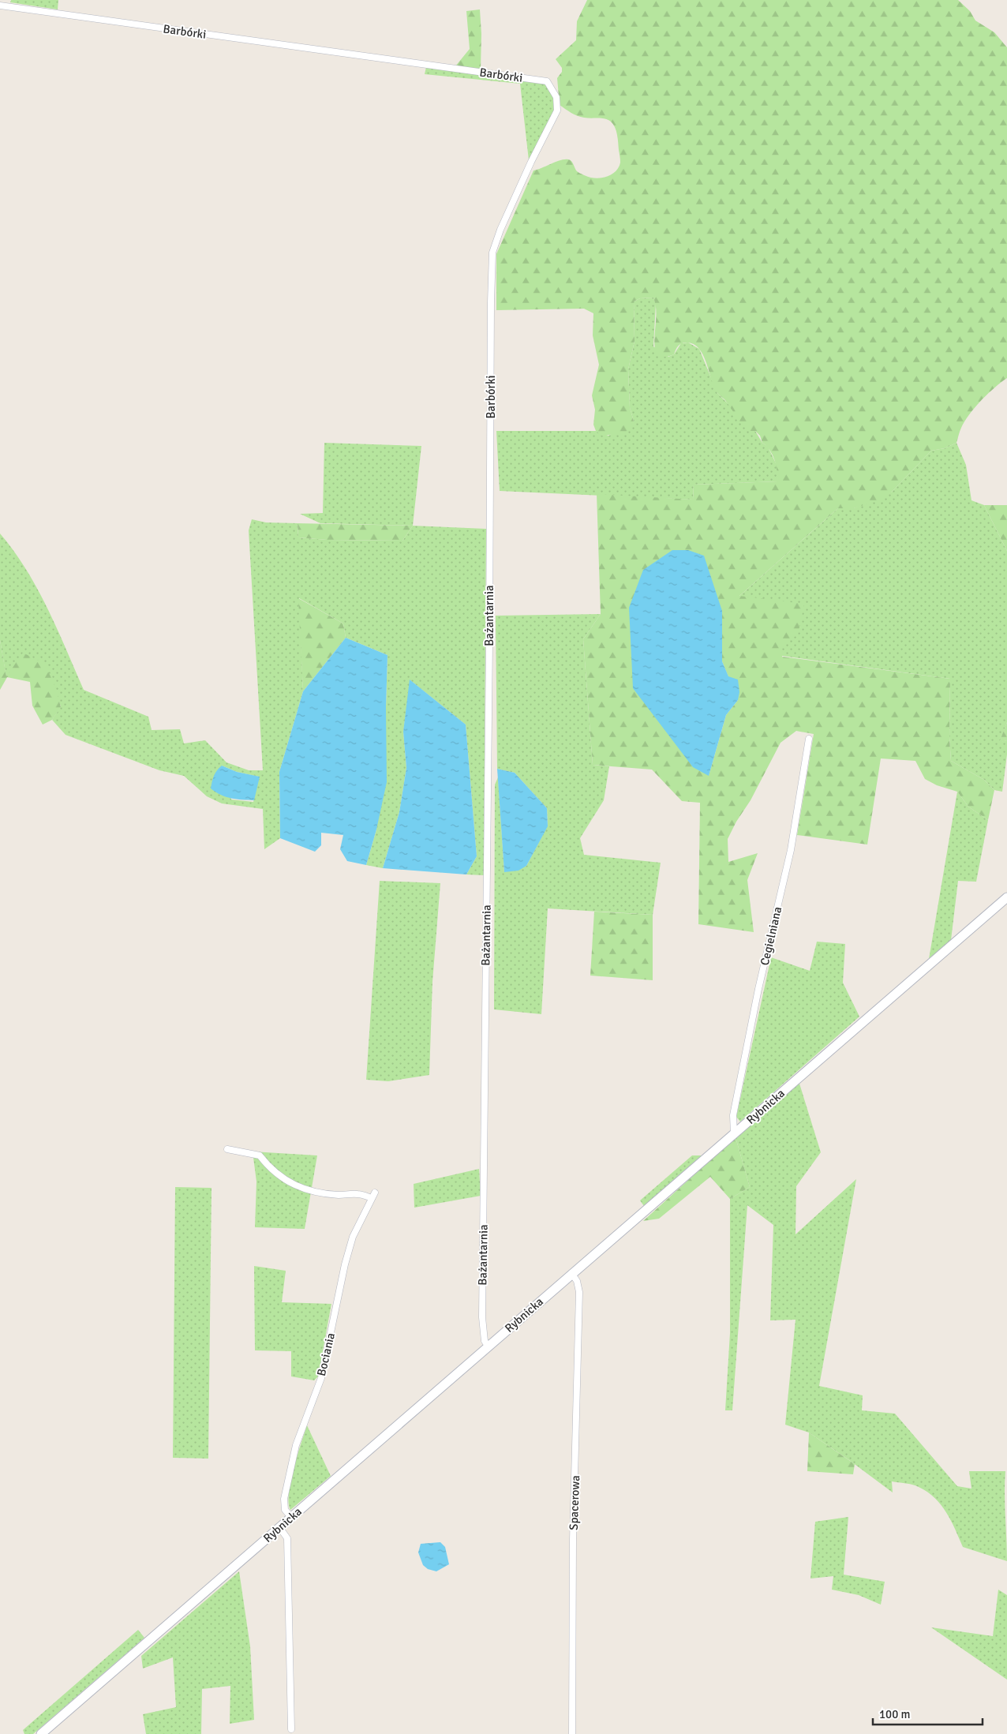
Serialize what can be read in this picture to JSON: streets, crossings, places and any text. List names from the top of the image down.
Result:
{
  "streets": {
    "main road": ["Rybnicka"],
    "street": [
      "Barbórki",
      "Bażantarnia",
      "Cegielniana",
      "Bociania",
      "Spacerowa"
    ]
  },
  "crossings": [
    ["Barbórki", "Bażantarnia"],
    ["Bażantarnia", "Rybnicka"],
    ["Cegielniana", "Rybnicka"],
    ["Rybnicka", "Bociania"],
    ["Rybnicka", "Spacerowa"]
  ],
  "scale_bar": "100 m"
}
